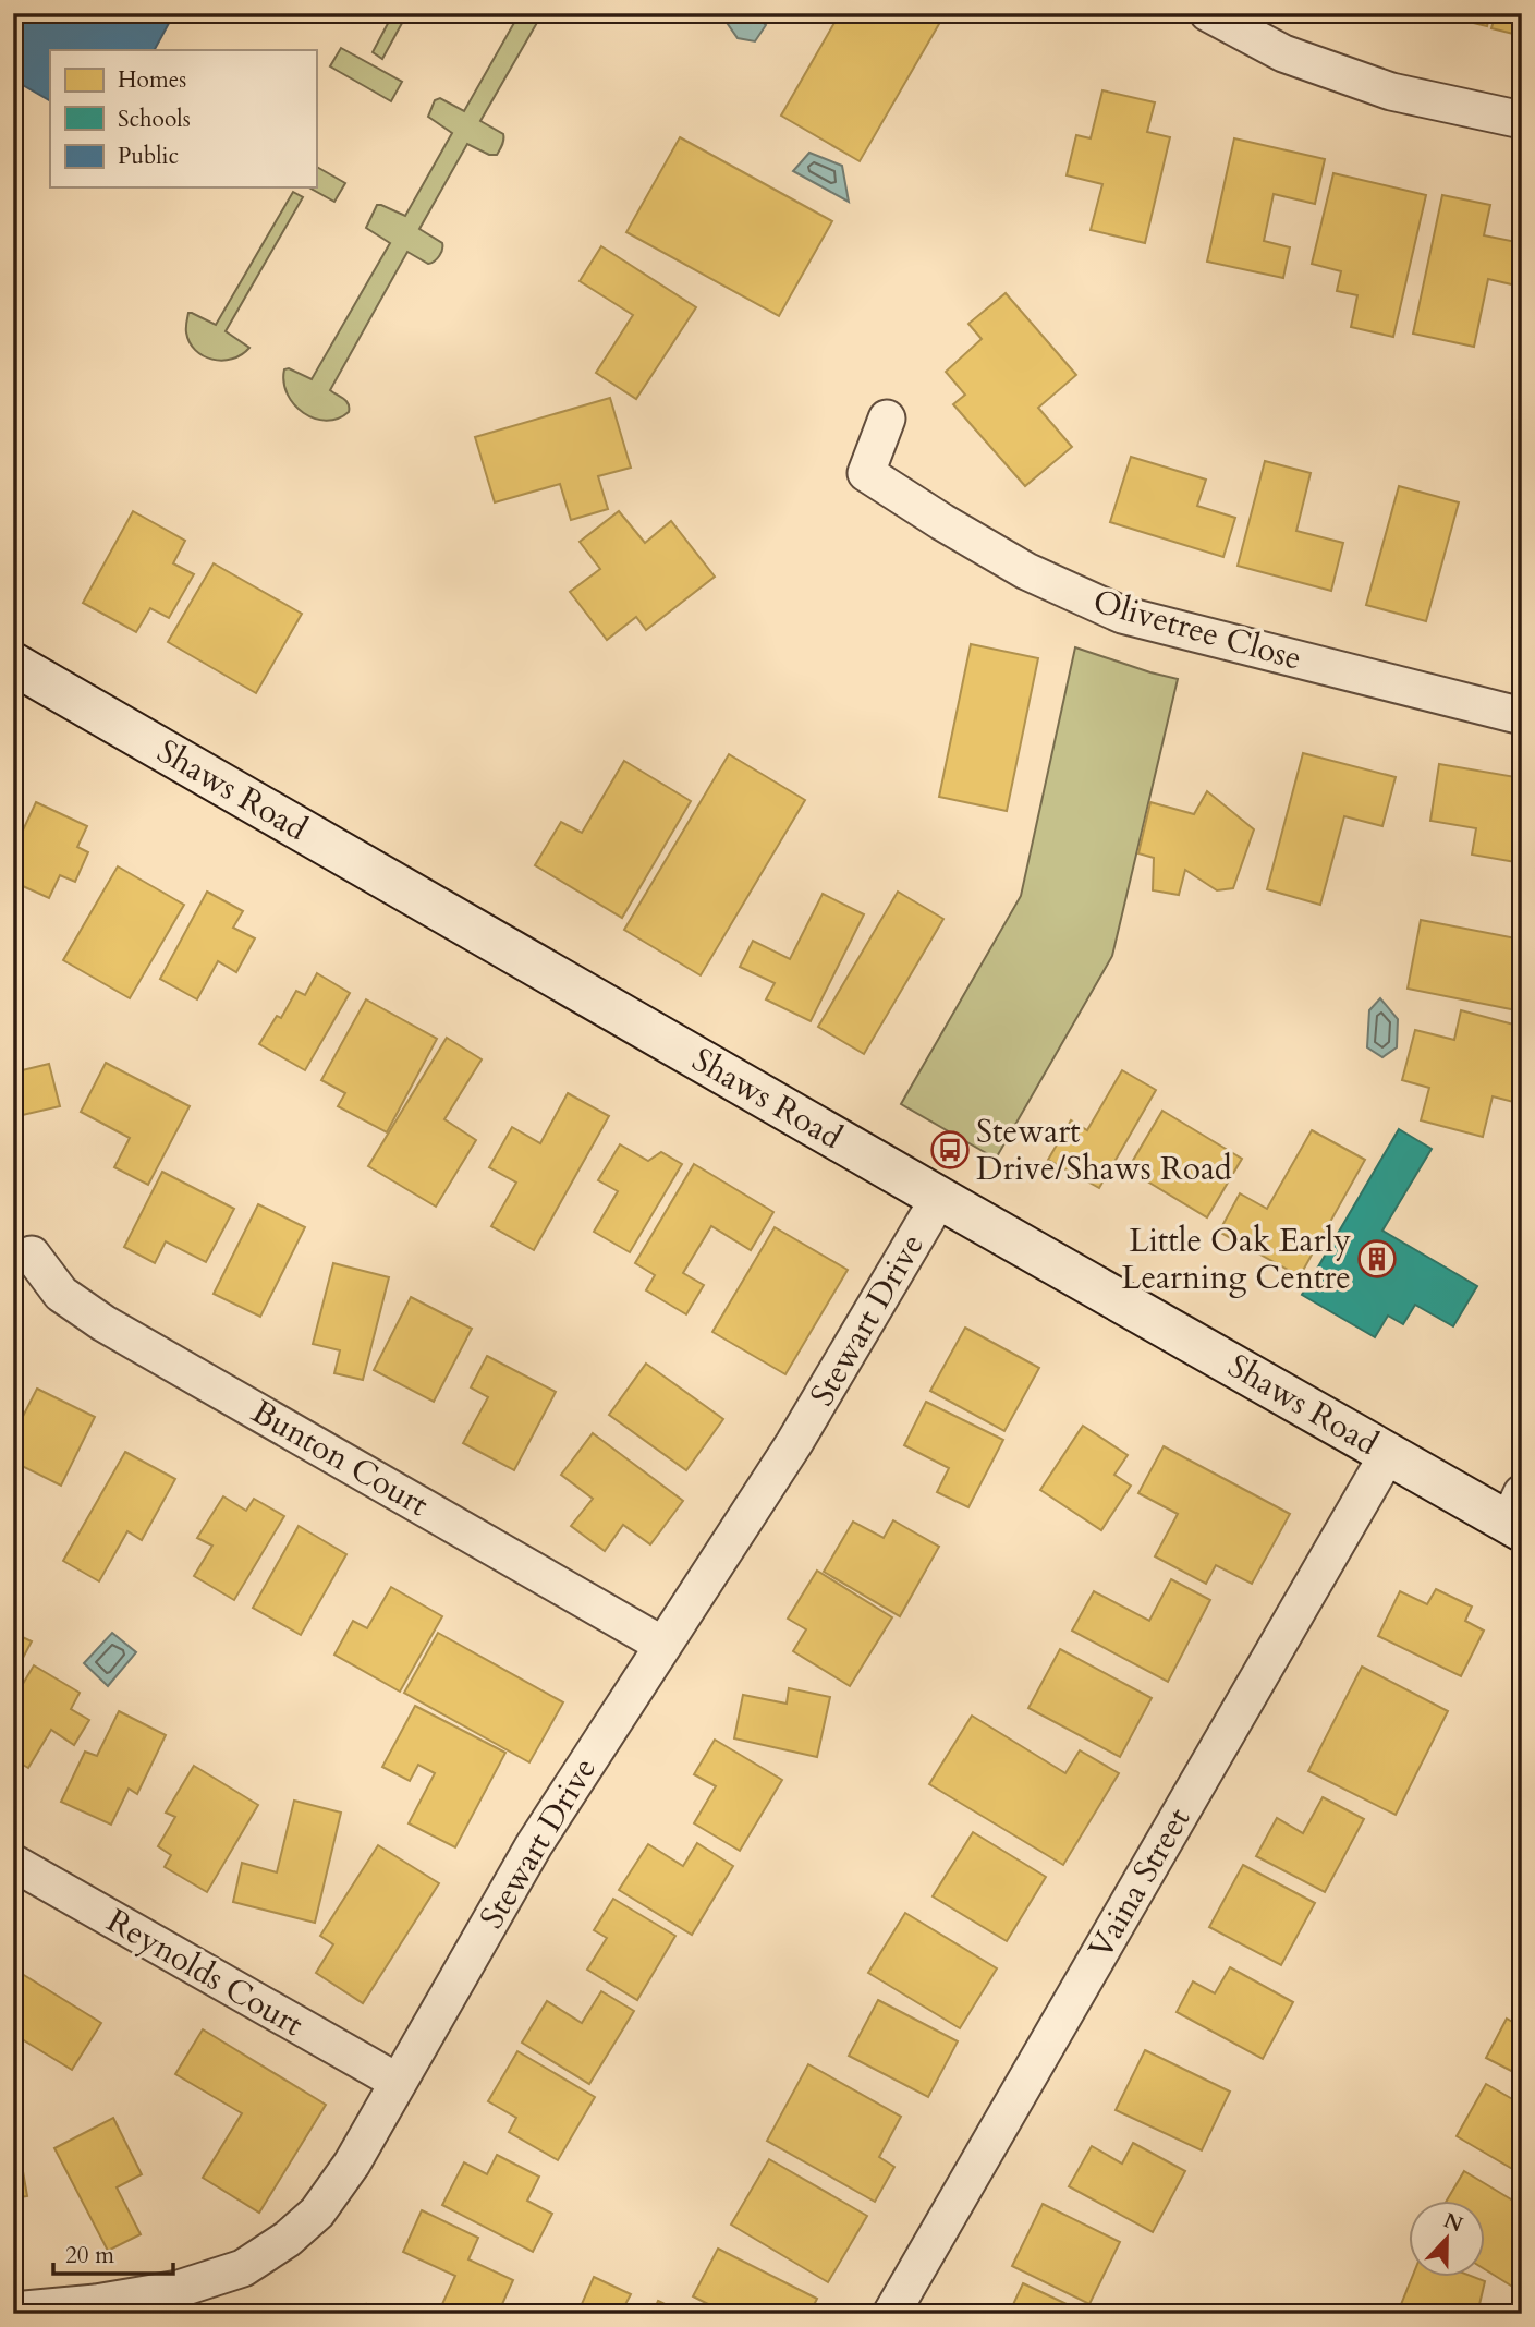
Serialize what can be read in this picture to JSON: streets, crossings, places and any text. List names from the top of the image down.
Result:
{
  "streets": {
    "street": [
      "Olivetree Close",
      "Shaws Road",
      "Stewart Drive",
      "Bunton Court",
      "Vaina Street",
      "Reynolds Court"
    ]
  },
  "crossings": [
    ["Shaws Road", "Stewart Drive"],
    ["Shaws Road", "Vaina Street"],
    ["Stewart Drive", "Bunton Court"],
    ["Stewart Drive", "Reynolds Court"]
  ],
  "places": {
    "bus stop": ["Stewart Drive/Shaws Road"],
    "building": ["Little Oak Early Learning Centre"]
  },
  "legend": ["Homes", "Schools", "Public"],
  "scale_bar": "20 m",
  "north": "top"
}
